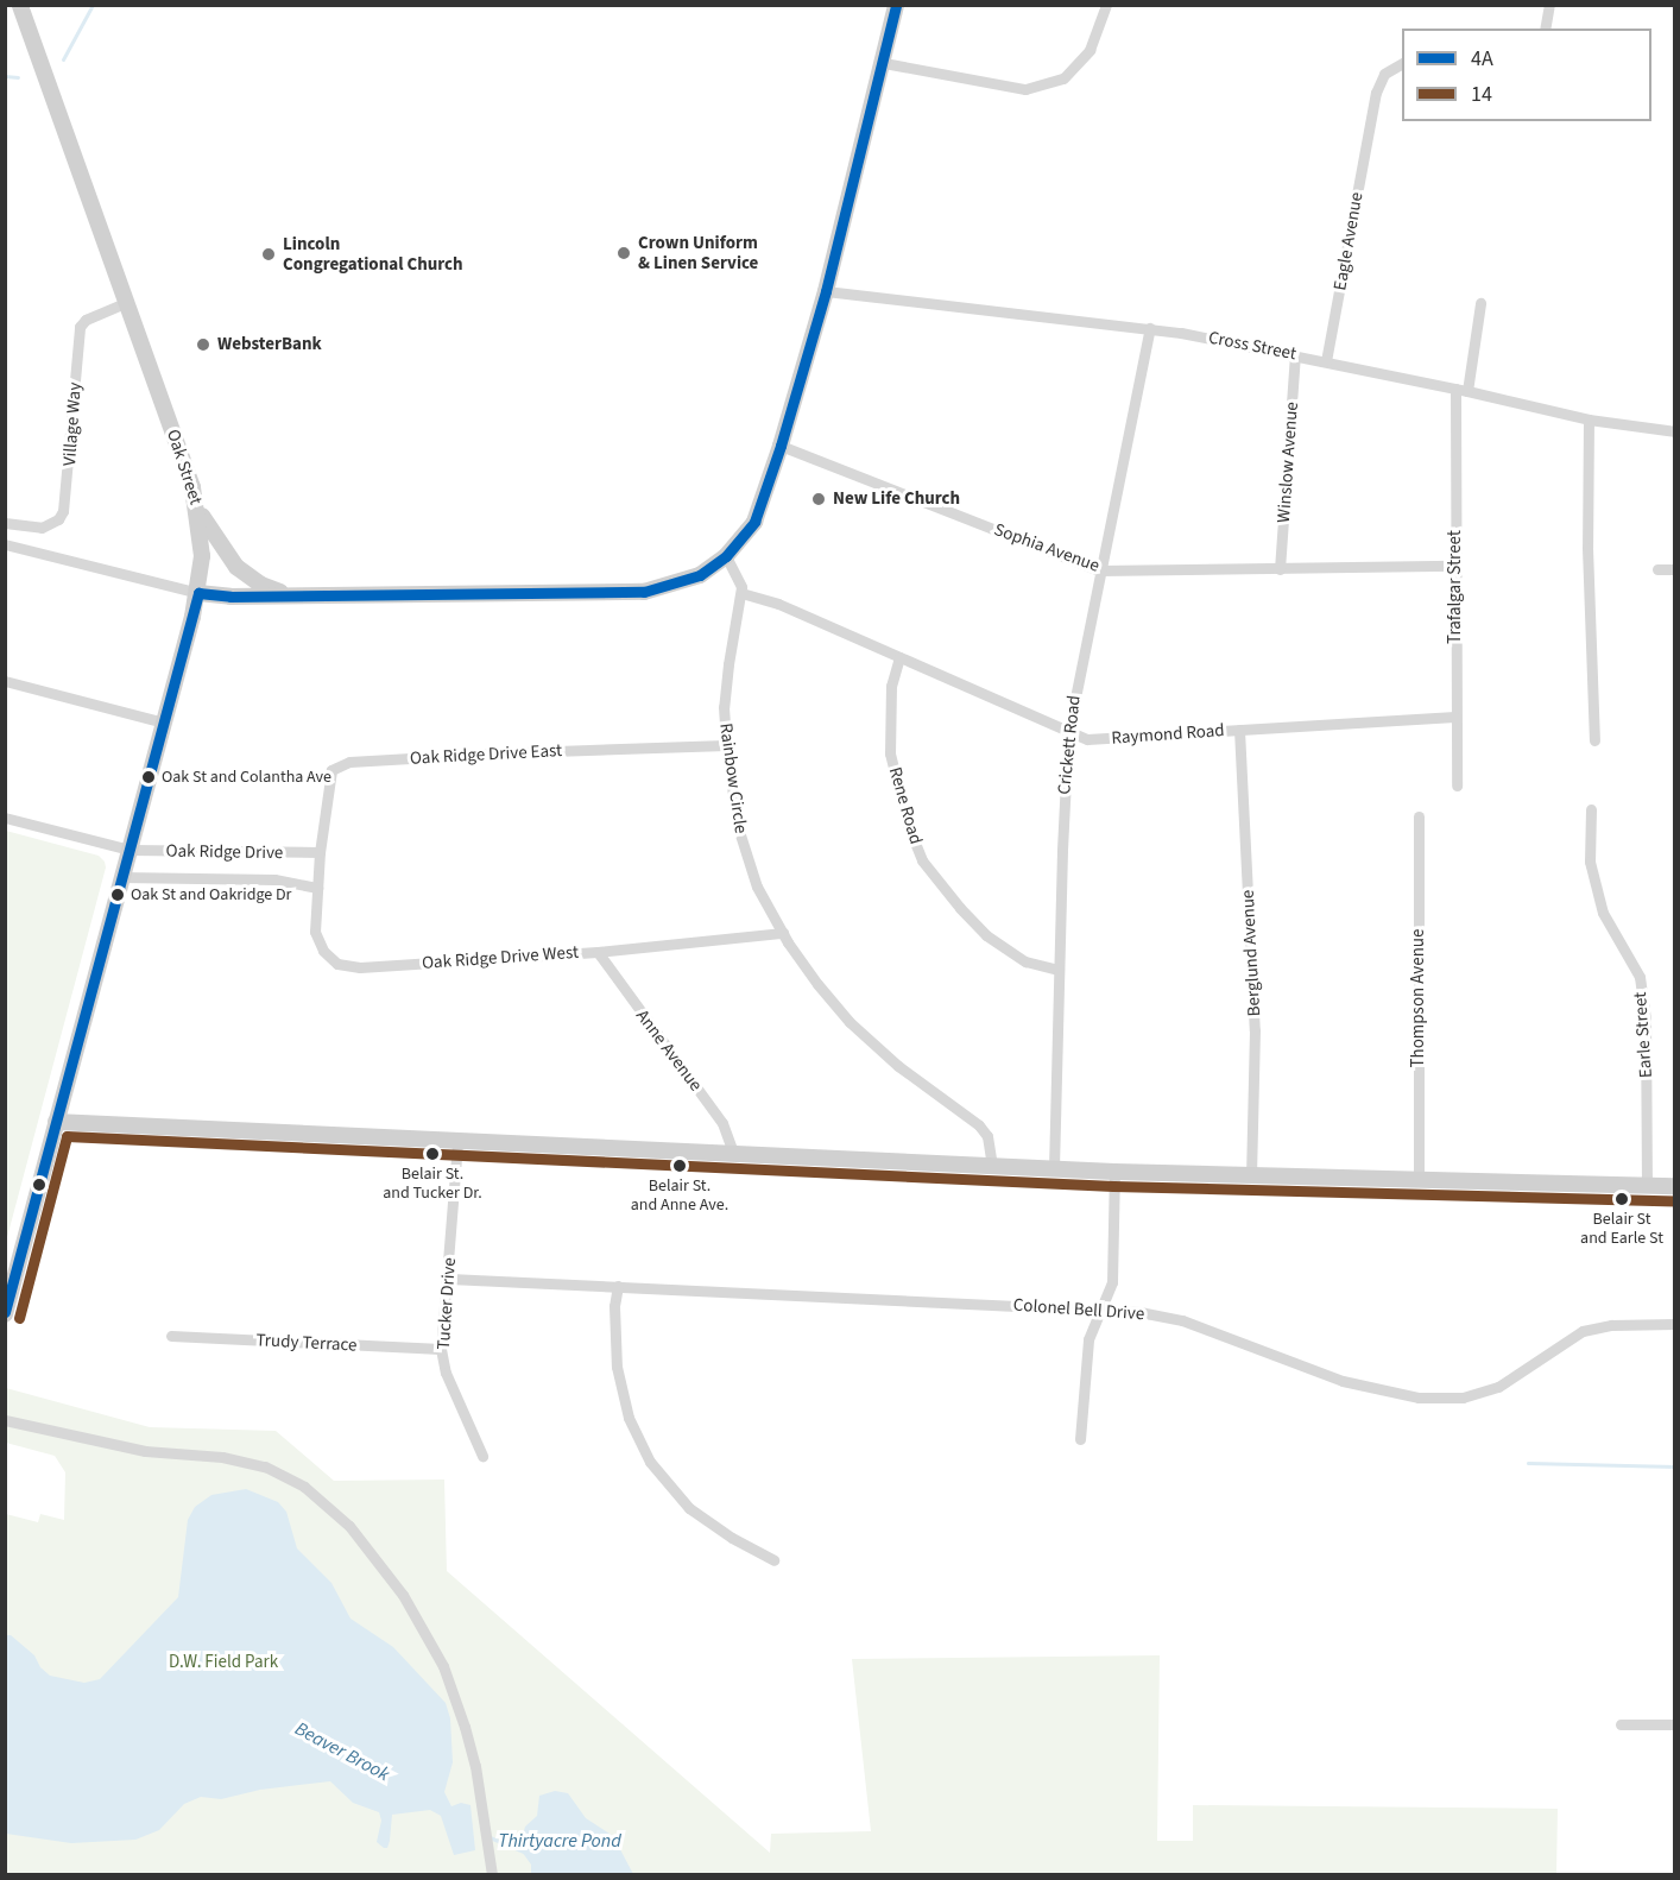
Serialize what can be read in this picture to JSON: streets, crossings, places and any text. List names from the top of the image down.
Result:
{
  "streets": {
    "main road": ["Oak Street"],
    "street": [
      "Eagle Avenue",
      "Cross Street",
      "Village Way",
      "Winslow Avenue",
      "Sophia Avenue",
      "Trafalgar Street",
      "Raymond Road",
      "Crickett Road",
      "Oak Ridge Drive East",
      "Rainbow Circle",
      "Rene Road",
      "Oak Ridge Drive",
      "Berglund Avenue",
      "Oak Ridge Drive West",
      "Thompson Avenue",
      "Earle Street",
      "Anne Avenue",
      "Tucker Drive",
      "Colonel Bell Drive",
      "Trudy Terrace"
    ]
  },
  "crossings": [
    ["Eagle Avenue", "Cross Street"],
    ["Cross Street", "Winslow Avenue"],
    ["Cross Street", "Trafalgar Street"],
    ["Cross Street", "Crickett Road"],
    ["Village Way", "Oak Street"],
    ["Winslow Avenue", "Sophia Avenue"],
    ["Oak Street", "Oak Ridge Drive"],
    ["Sophia Avenue", "Trafalgar Street"],
    ["Sophia Avenue", "Crickett Road"],
    ["Trafalgar Street", "Raymond Road"],
    ["Raymond Road", "Crickett Road"],
    ["Raymond Road", "Rainbow Circle"],
    ["Raymond Road", "Rene Road"],
    ["Raymond Road", "Berglund Avenue"],
    ["Crickett Road", "Rene Road"],
    ["Oak Ridge Drive East", "Rainbow Circle"],
    ["Oak Ridge Drive East", "Oak Ridge Drive"],
    ["Oak Ridge Drive East", "Oak Ridge Drive West"],
    ["Rainbow Circle", "Oak Ridge Drive West"],
    ["Oak Ridge Drive", "Oak Ridge Drive West"],
    ["Oak Ridge Drive West", "Anne Avenue"],
    ["Tucker Drive", "Colonel Bell Drive"],
    ["Tucker Drive", "Trudy Terrace"]
  ],
  "water": ["Beaver Brook", "Thirtyacre Pond"],
  "parks": ["D.W. Field Park"],
  "places": [
    "Crown Uniform & Linen Service",
    "Lincoln Congregational Church",
    "WebsterBank",
    "New Life Church",
    "Oak St and Colantha Ave",
    "Oak St and Oakridge Dr",
    "Belair St. and Tucker Dr.",
    "Belair St. and Anne Ave.",
    "Belair St and Earle St"
  ],
  "lines": ["transit line 4A", "transit line 14"],
  "legend": ["4A", "14"]
}
